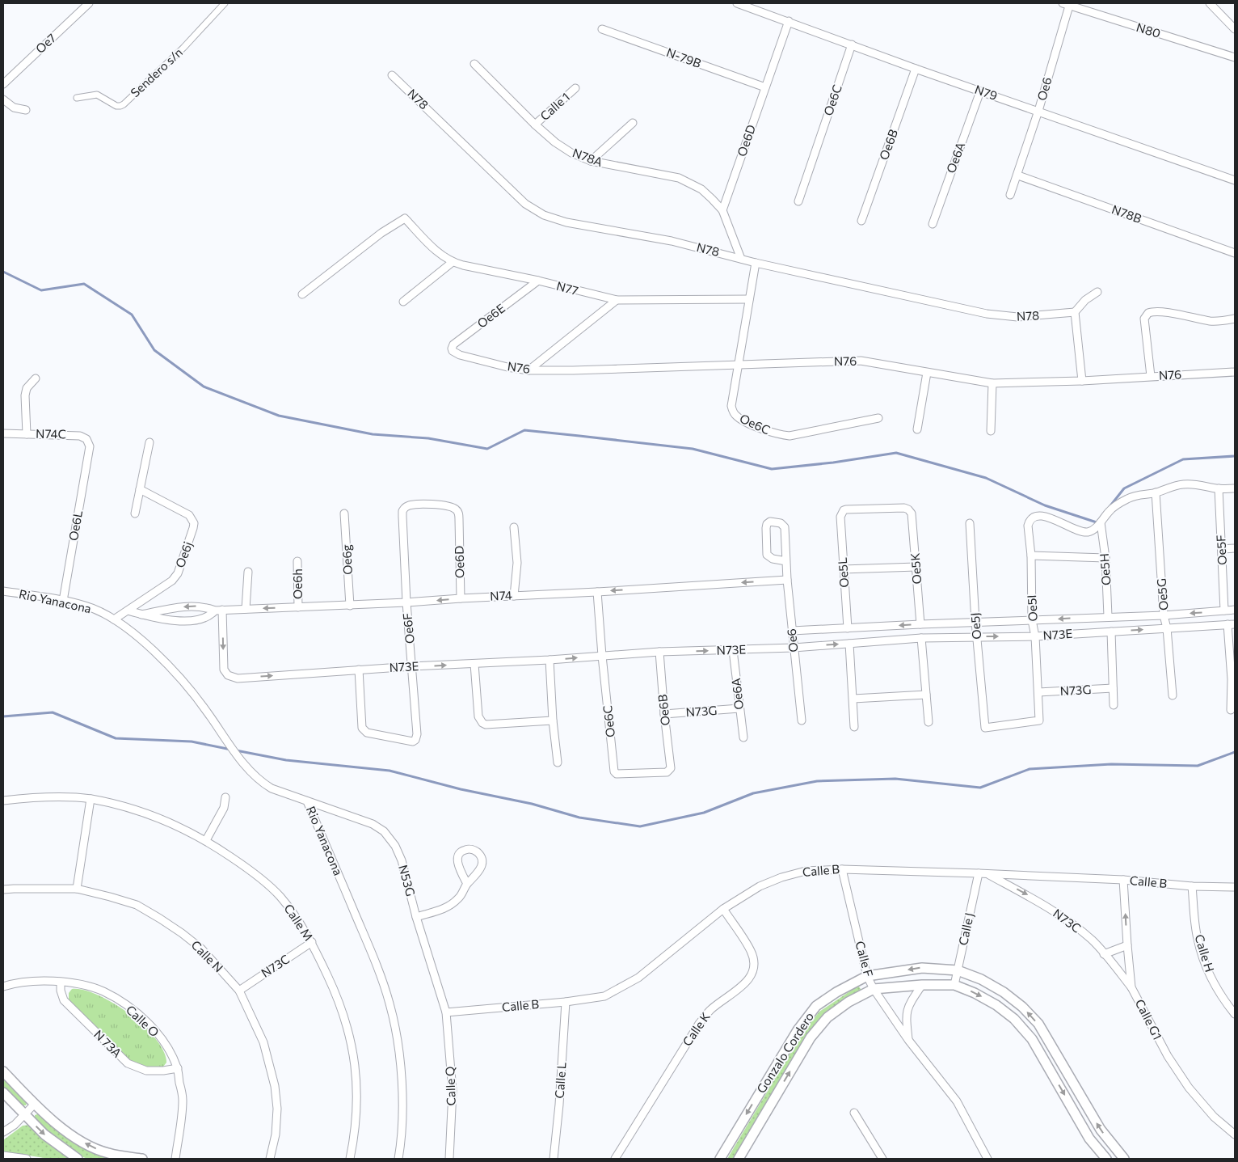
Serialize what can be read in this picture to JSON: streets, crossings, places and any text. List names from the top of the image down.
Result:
{
  "streets": {
    "street": [
      "N80",
      "Oe7",
      "N-79B",
      "Sendero s/n",
      "Oe6",
      "N79",
      "N78",
      "Oe6C",
      "Calle 1",
      "Oe6D",
      "Oe6B",
      "N78A",
      "Oe6A",
      "N78B",
      "N77",
      "Oe6E",
      "N76",
      "N74C",
      "Oe6L",
      "Oe5F",
      "Oe6j",
      "Oe6g",
      "Oe5K",
      "Oe5H",
      "Oe5L",
      "Oe6h",
      "Oe5G",
      "N74",
      "Rio Yanacona",
      "Oe5I",
      "Oe5J",
      "Oe6F",
      "N73E",
      "N73G",
      "Calle B",
      "N53G",
      "N73C",
      "Calle M",
      "Calle J",
      "Calle H",
      "Calle N",
      "Calle F",
      "Calle G1",
      "Calle O",
      "Calle K",
      "N 73A",
      "Gonzalo Cordero",
      "Calle L",
      "Calle Q"
    ]
  },
  "crossings": [
    ["N80", "Oe6"],
    ["N-79B", "Oe6D"],
    ["Oe6", "N79"],
    ["Oe6", "N78B"],
    ["Oe6", "N74"],
    ["Oe6", "N73E"],
    ["N79", "Oe6C"],
    ["N79", "Oe6D"],
    ["N79", "Oe6B"],
    ["N79", "Oe6A"],
    ["N78", "Oe6C"],
    ["Oe6C", "Oe6B"],
    ["Oe6C", "N77"],
    ["Oe6C", "N76"],
    ["Oe6C", "N74"],
    ["Oe6C", "N73E"],
    ["Calle 1", "N78A"],
    ["Oe6D", "N78A"],
    ["Oe6D", "N74"],
    ["Oe6D", "Oe6F"],
    ["Oe6B", "N73E"],
    ["Oe6B", "N73G"],
    ["Oe6A", "N73E"],
    ["Oe6A", "N73G"],
    ["N77", "Oe6E"],
    ["Oe6E", "N76"],
    ["N74C", "Oe6L"],
    ["Oe6L", "Rio Yanacona"],
    ["Oe5F", "N73E"],
    ["Oe6j", "Rio Yanacona"],
    ["Oe6g", "N74"],
    ["Oe5K", "Oe5L"],
    ["Oe5K", "N73E"],
    ["Oe5H", "Oe5I"],
    ["Oe5H", "N73E"],
    ["Oe5L", "N73E"],
    ["Oe6h", "N74"],
    ["Oe5G", "N73E"],
    ["N74", "Oe6F"],
    ["N74", "N73E"],
    ["Rio Yanacona", "N53G"],
    ["Oe5I", "Oe5J"],
    ["Oe5I", "N73E"],
    ["Oe5I", "N73G"],
    ["Oe5J", "N73E"],
    ["Oe6F", "N73E"],
    ["Calle B", "N53G"],
    ["Calle B", "N73C"],
    ["Calle B", "Calle J"],
    ["Calle B", "Calle H"],
    ["Calle B", "Calle F"],
    ["Calle B", "Calle G1"],
    ["Calle B", "Calle K"],
    ["Calle B", "Calle L"],
    ["Calle B", "Calle Q"],
    ["N53G", "Calle Q"],
    ["N73C", "Calle M"],
    ["N73C", "Calle N"],
    ["N73C", "Calle G1"],
    ["Calle J", "Gonzalo Cordero"],
    ["Calle F", "Gonzalo Cordero"],
    ["Calle O", "N 73A"]
  ],
  "one_way": ["N74", "N73C"]
}
